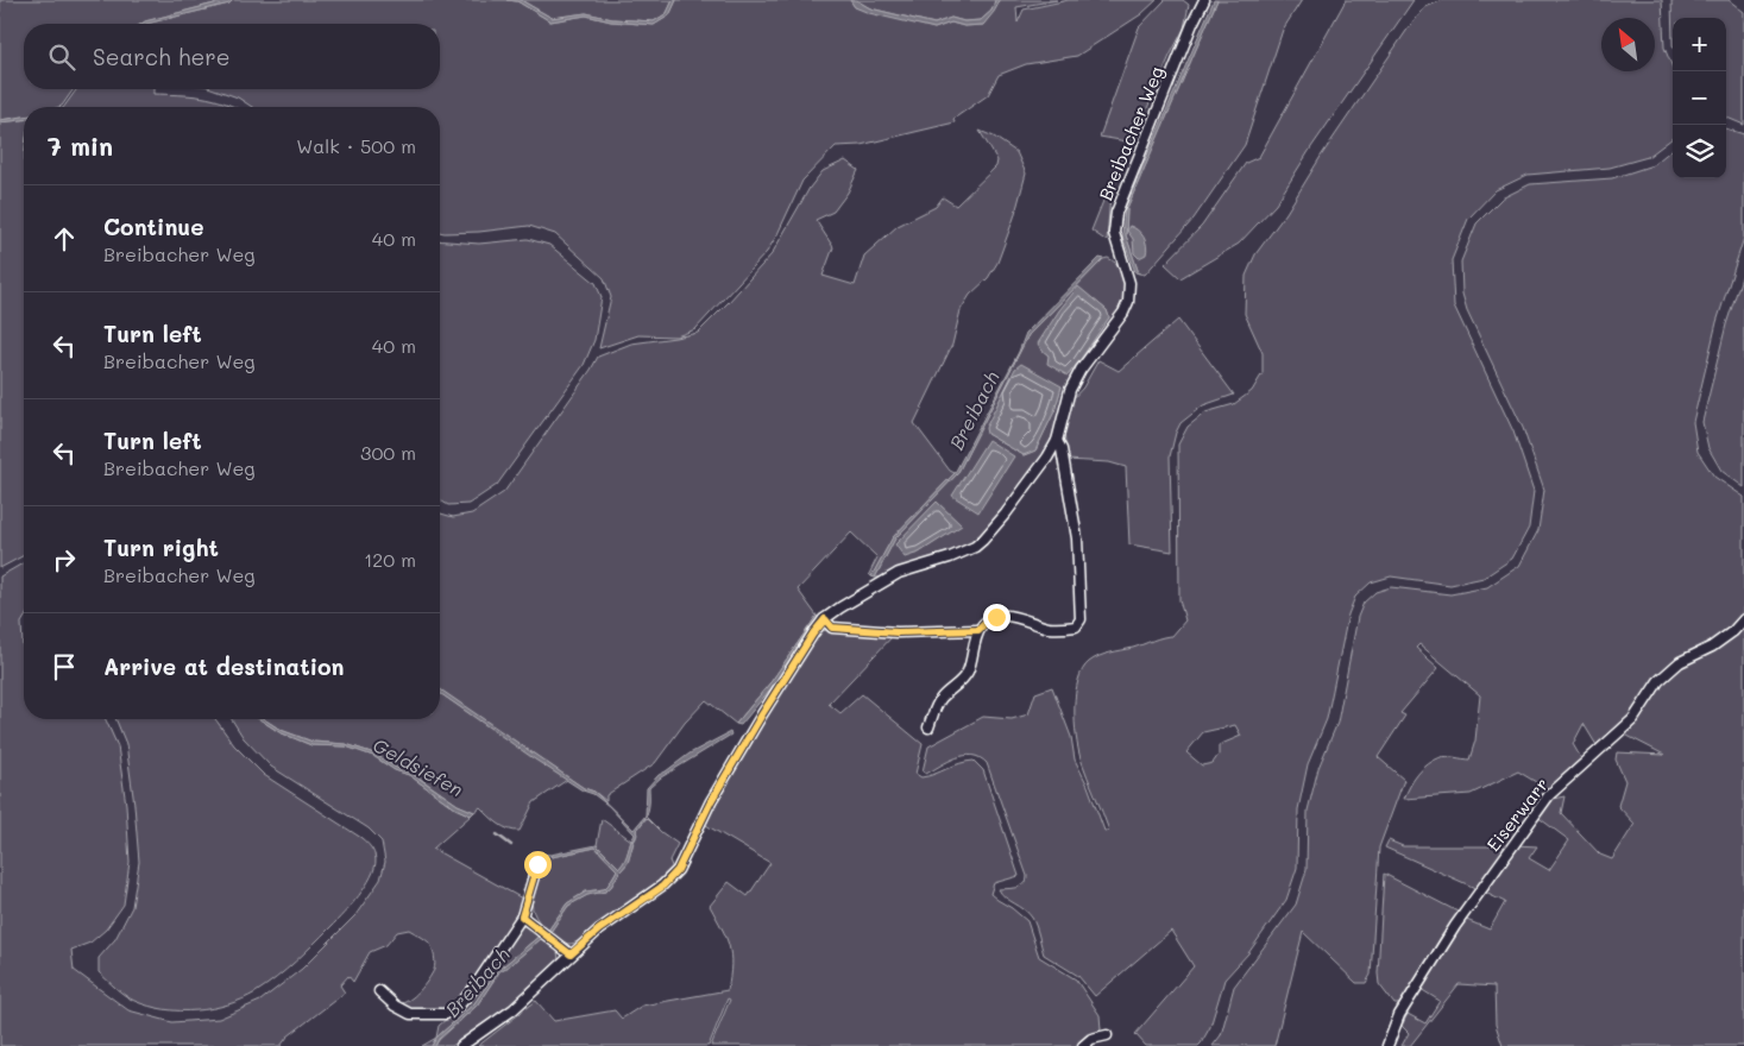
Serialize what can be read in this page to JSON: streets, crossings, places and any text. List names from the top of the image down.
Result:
{
  "streets": {
    "street": ["Breibacher Weg", "Eiserwarr"]
  },
  "water": ["Breibach", "Geldsiefen"],
  "north": "top left",
  "page": {
    "map_buttons": ["+", "−"],
    "search": "Search here",
    "heading": ["7 min", "Walk · 500 m"],
    "list": [
      ["Continue", "Breibacher Weg", "40 m"],
      ["Turn left", "Breibacher Weg", "40 m"],
      ["Turn left", "Breibacher Weg", "300 m"],
      ["Turn right", "Breibacher Weg", "120 m"],
      "Arrive at destination"
    ]
  }
}
